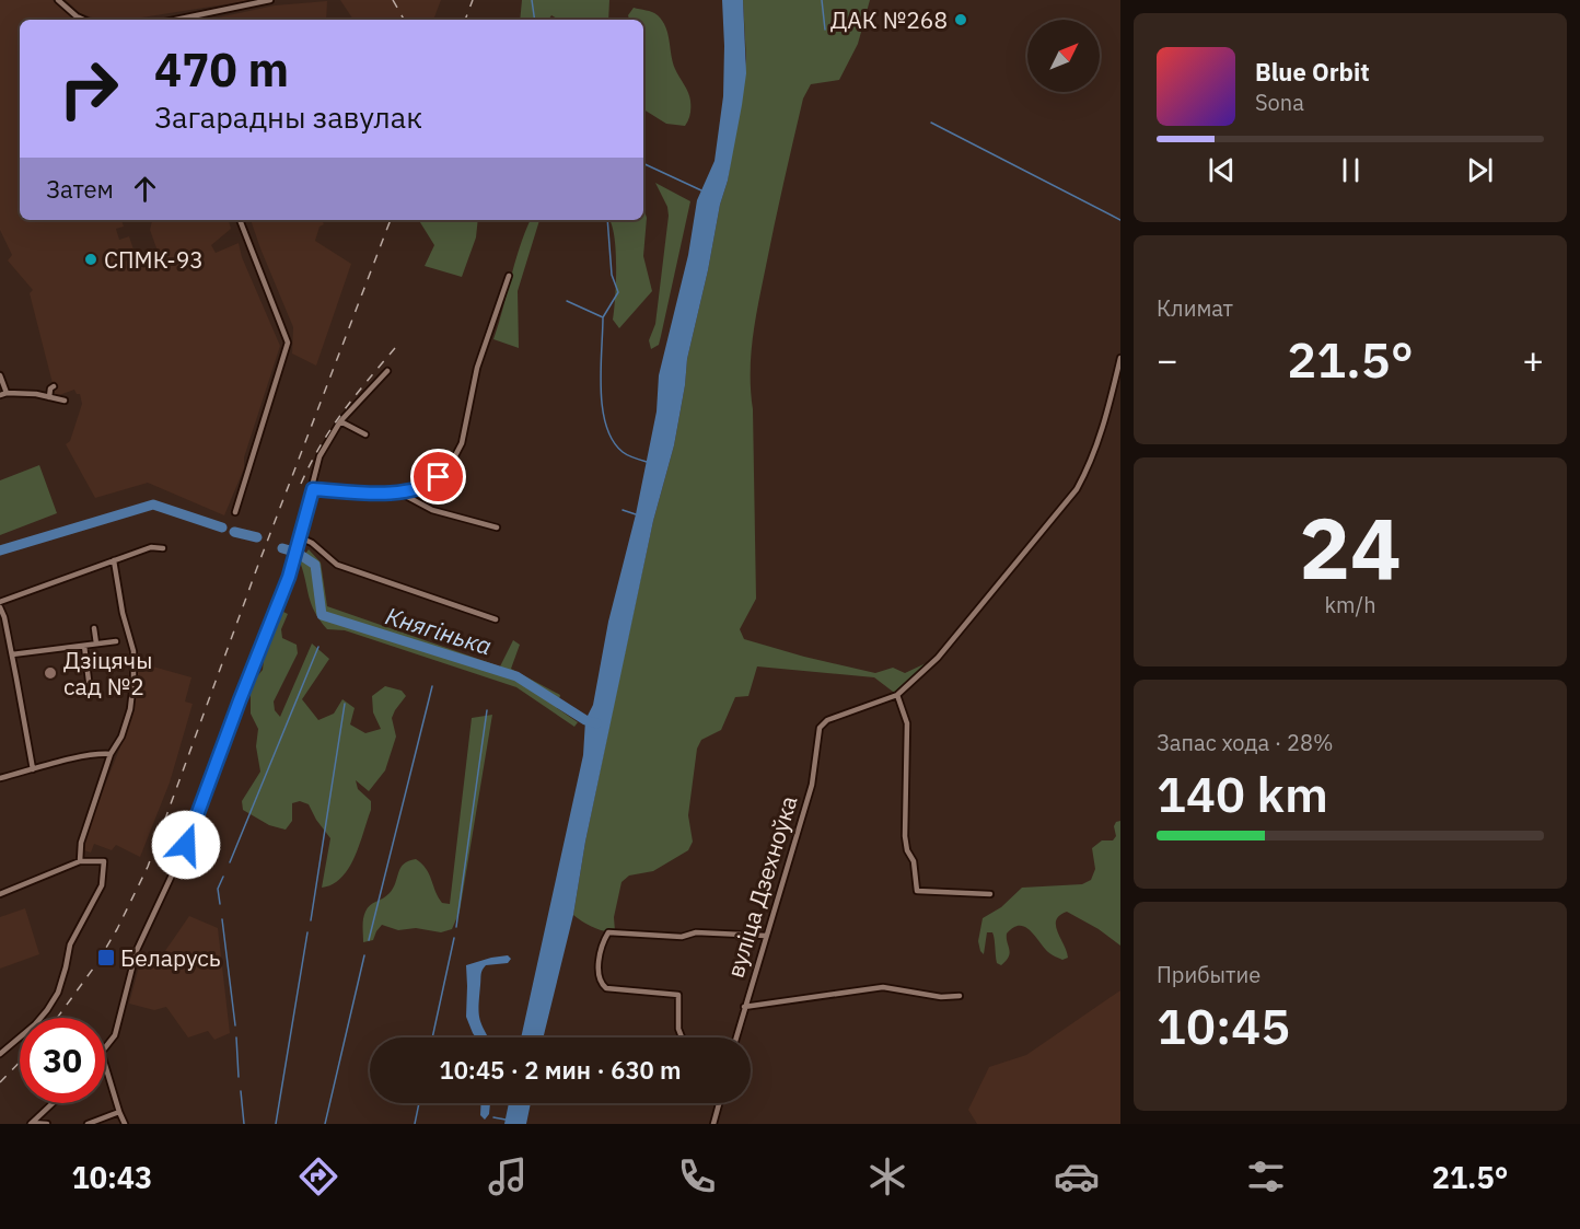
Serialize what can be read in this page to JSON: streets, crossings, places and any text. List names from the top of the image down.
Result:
{
  "streets": {
    "street": ["вуліца Дзехноўка"]
  },
  "water": ["Княгінька"],
  "places": {
    "other": ["ДАК №268", "СПМК-93", "Дзіцячы сад №2"],
    "transit": ["Беларусь"]
  },
  "north": "top right",
  "page": {
    "turn": ["470 m", "Загарадны завулак"],
    "song": ["Blue Orbit", "Sona"],
    "then": "Затем",
    "tile": [
      "Климат",
      ["24", "km/h"],
      ["Запас хода · 28%", "140 km"],
      ["Прибытие", "10:45"]
    ],
    "heat": ["−", "21.5°", "+"],
    "limit": "30",
    "trip": "10:45 · 2 мин · 630 m",
    "tabs": ["10:43", "21.5°"]
  }
}
